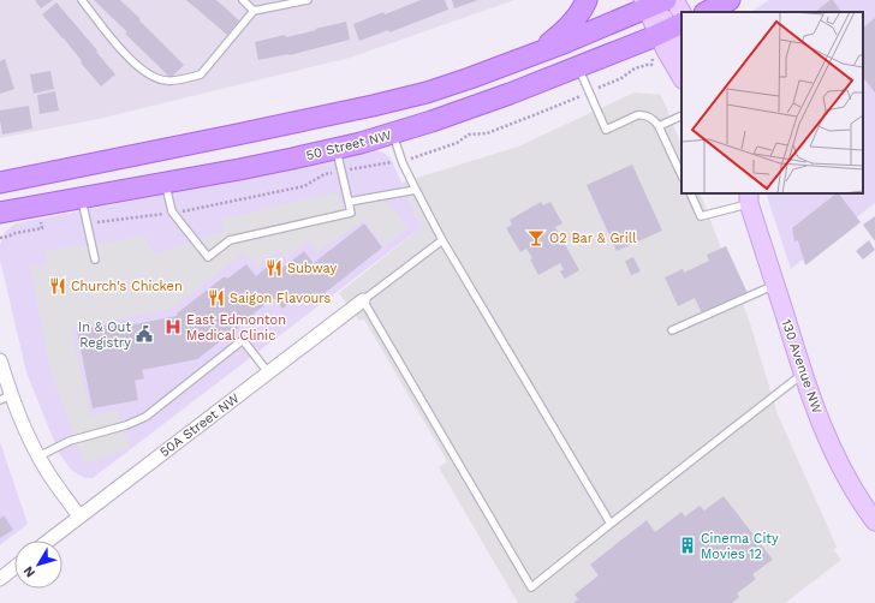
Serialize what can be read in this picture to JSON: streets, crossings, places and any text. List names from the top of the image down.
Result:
{
  "streets": {
    "main road": ["50 Street NW"],
    "street": ["130 Avenue NW", "50A Street NW"]
  },
  "places": {
    "bar": ["O2 Bar & Grill"],
    "restaurant": ["Subway", "Church's Chicken", "Saigon Flavours"],
    "hospital": ["East Edmonton Medical Clinic"],
    "public building": ["In & Out Registry"],
    "building": ["Cinema City Movies 12"]
  },
  "north": "bottom left"
}
